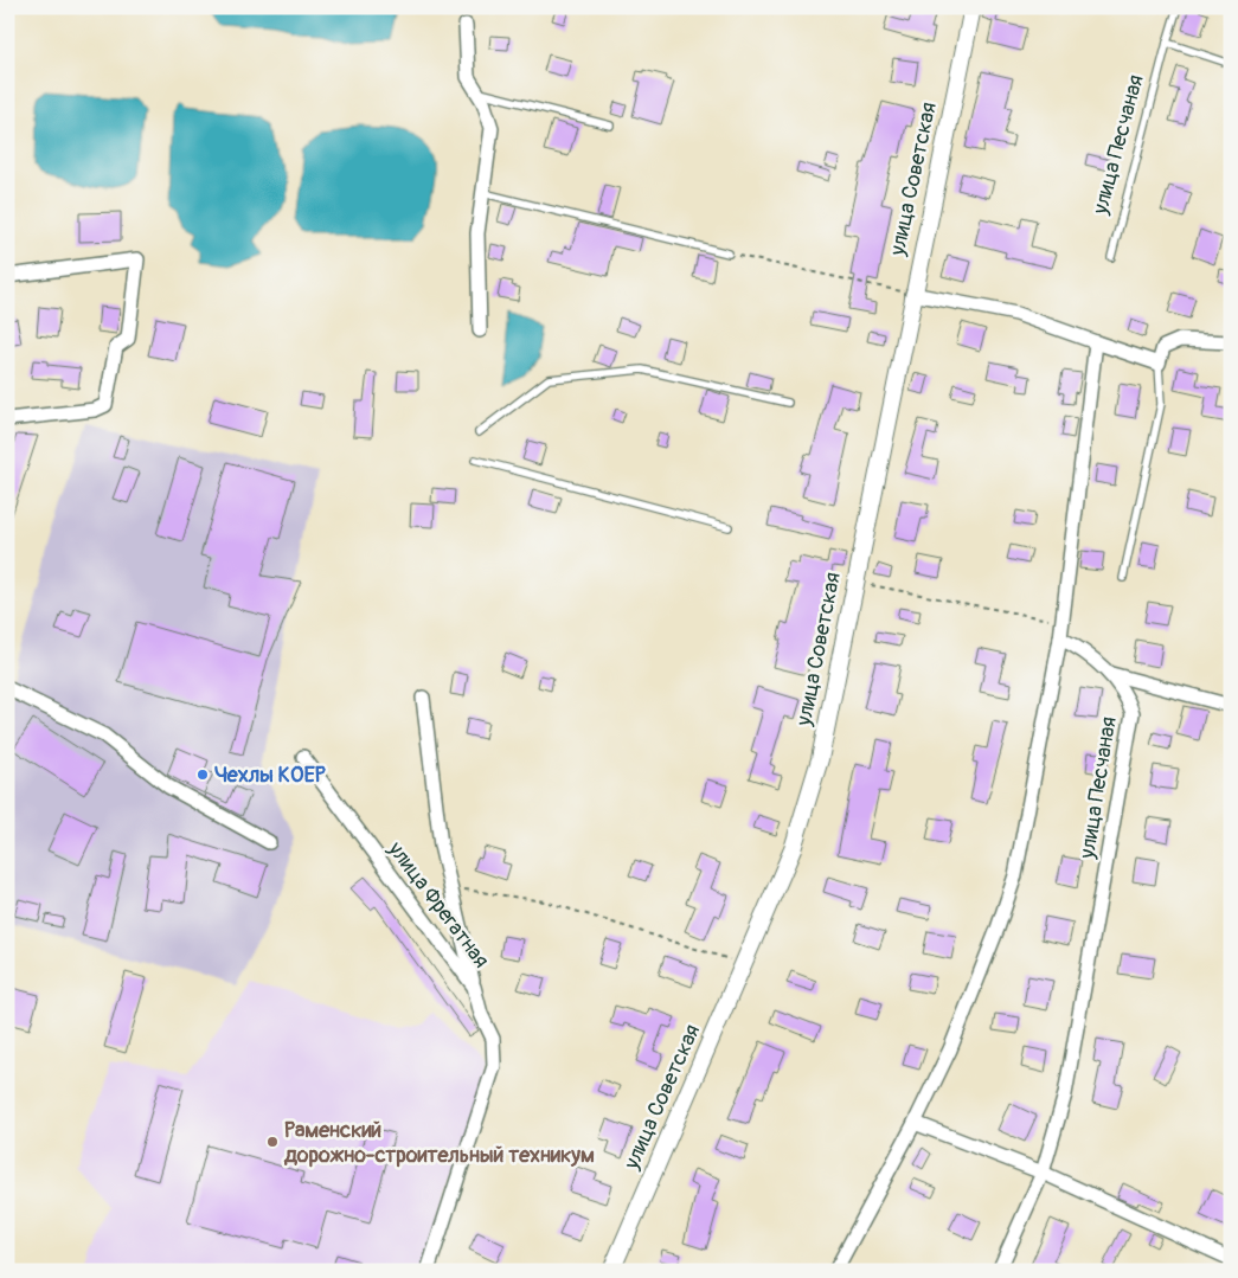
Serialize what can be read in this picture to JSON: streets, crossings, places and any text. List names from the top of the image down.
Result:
{
  "streets": {
    "street": ["улица Песчаная", "улица Советская", "улица Фрегатная"]
  },
  "places": ["Чехлы КОЕР", "Раменский дорожно-строительный техникум"]
}
